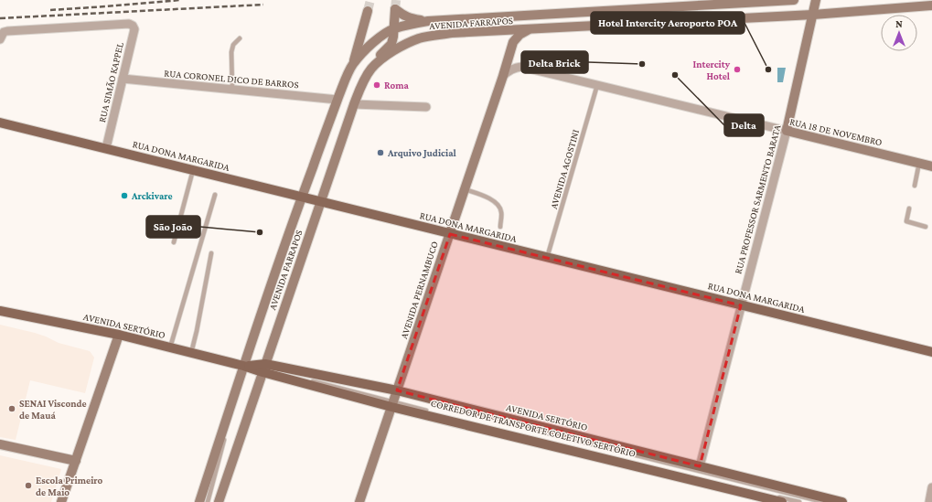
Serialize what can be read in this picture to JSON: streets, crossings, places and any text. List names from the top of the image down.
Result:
{
  "streets": {
    "main road": [
      "AVENIDA FARRAPOS",
      "RUA 18 DE NOVEMBRO",
      "RUA DONA MARGARIDA",
      "RUA PROFESSOR SARMENTO BARATA",
      "AVENIDA PERNAMBUCO",
      "AVENIDA SERTÓRIO"
    ],
    "street": ["RUA CORONEL DICO DE BARROS", "RUA SIMÃO KAPPEL"],
    "lane": ["AVENIDA AGOSTINI", "CORREDOR DE TRANSPORTE COLETIVO SERTÓRIO"]
  },
  "crossings": [
    ["AVENIDA FARRAPOS", "RUA CORONEL DICO DE BARROS"],
    ["AVENIDA FARRAPOS", "RUA DONA MARGARIDA"],
    ["AVENIDA FARRAPOS", "RUA PROFESSOR SARMENTO BARATA"],
    ["AVENIDA FARRAPOS", "AVENIDA PERNAMBUCO"],
    ["AVENIDA FARRAPOS", "AVENIDA SERTÓRIO"],
    ["RUA CORONEL DICO DE BARROS", "RUA SIMÃO KAPPEL"],
    ["RUA SIMÃO KAPPEL", "RUA DONA MARGARIDA"],
    ["RUA 18 DE NOVEMBRO", "AVENIDA AGOSTINI"],
    ["RUA 18 DE NOVEMBRO", "RUA PROFESSOR SARMENTO BARATA"],
    ["RUA 18 DE NOVEMBRO", "AVENIDA PERNAMBUCO"],
    ["RUA DONA MARGARIDA", "AVENIDA AGOSTINI"],
    ["RUA DONA MARGARIDA", "RUA PROFESSOR SARMENTO BARATA"],
    ["RUA DONA MARGARIDA", "AVENIDA PERNAMBUCO"],
    ["RUA PROFESSOR SARMENTO BARATA", "AVENIDA SERTÓRIO"],
    ["AVENIDA PERNAMBUCO", "AVENIDA SERTÓRIO"],
    ["AVENIDA PERNAMBUCO", "CORREDOR DE TRANSPORTE COLETIVO SERTÓRIO"],
    ["AVENIDA SERTÓRIO", "CORREDOR DE TRANSPORTE COLETIVO SERTÓRIO"]
  ],
  "places": [
    "Delta Brick",
    "Intercity Hotel",
    "Hotel Intercity Aeroporto POA",
    "Delta",
    "Roma",
    "Arquivo Judicial",
    "Arckivare",
    "São João",
    "SENAI Visconde de Mauá",
    "Escola Primeiro de Maio"
  ],
  "north": "top"
}
